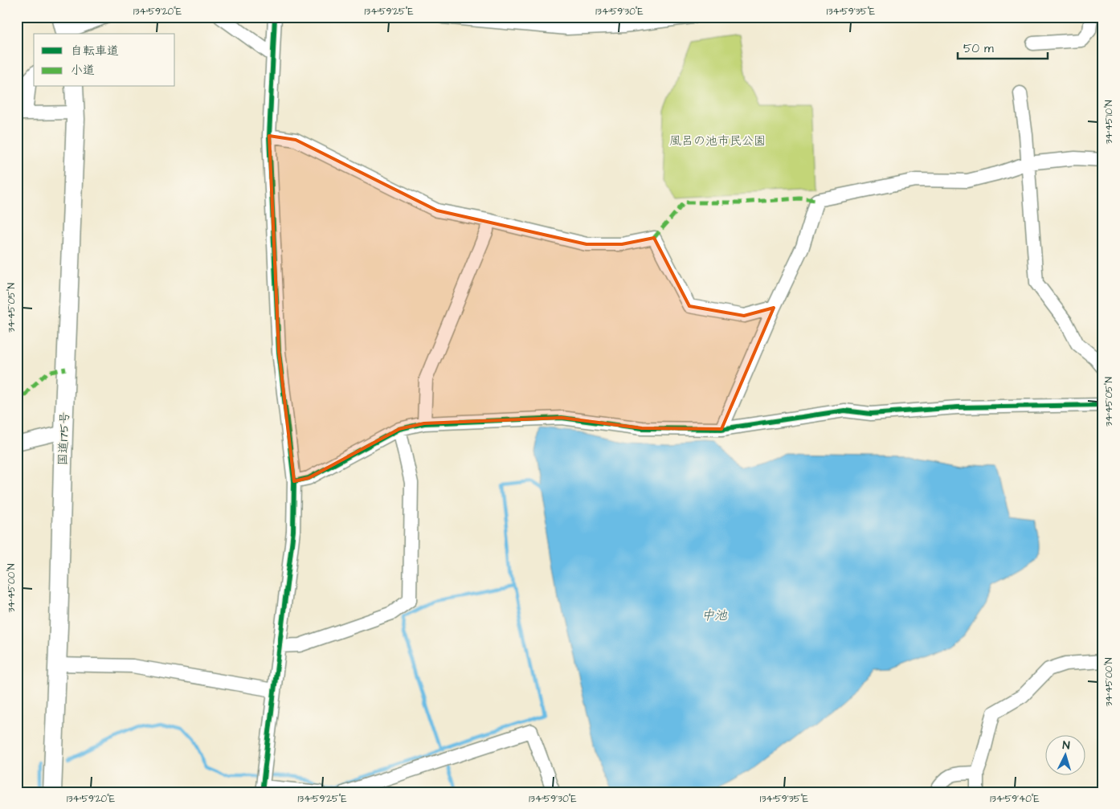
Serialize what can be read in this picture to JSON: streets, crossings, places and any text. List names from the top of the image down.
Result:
{
  "streets": {
    "highway": ["国道175号"]
  },
  "water": ["中池"],
  "parks": ["風呂の池市民公園"],
  "legend": ["自転車道", "小道"],
  "scale_bar": "50 m",
  "north": "top",
  "coordinates": [
    "134°59'20\"E",
    "134°59'25\"E",
    "134°59'30\"E",
    "134°59'35\"E",
    "34°45'10\"N",
    "34°45'05\"N",
    "34°45'00\"N",
    "134°59'40\"E"
  ]
}
